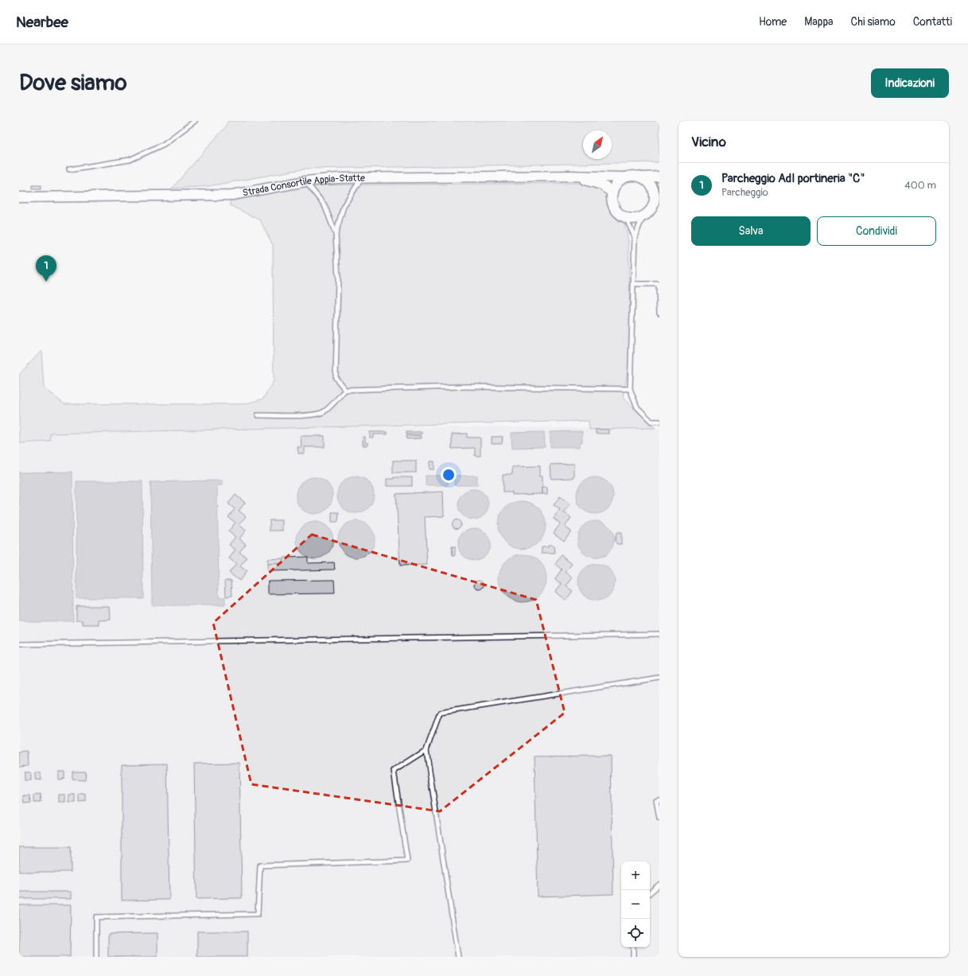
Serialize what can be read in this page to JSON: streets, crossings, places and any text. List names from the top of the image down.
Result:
{
  "streets": {
    "street": ["Strada Consortile Appia-Statte"]
  },
  "north": "top right",
  "page": {
    "header": "Nearbee",
    "nav": [
      "Home",
      "Mappa",
      "Chi siamo",
      "Contatti"
    ],
    "buttons": [
      "Indicazioni",
      ["Salva", "Condividi"]
    ],
    "title": "Dove siamo",
    "heading": "Vicino",
    "list": [
      {
        "mark": "1",
        "name": "Parcheggio AdI portineria \"C\"",
        "note": "Parcheggio",
        "value": "400 m"
      }
    ],
    "pins": "1",
    "map_buttons": ["+", "−"]
  }
}
